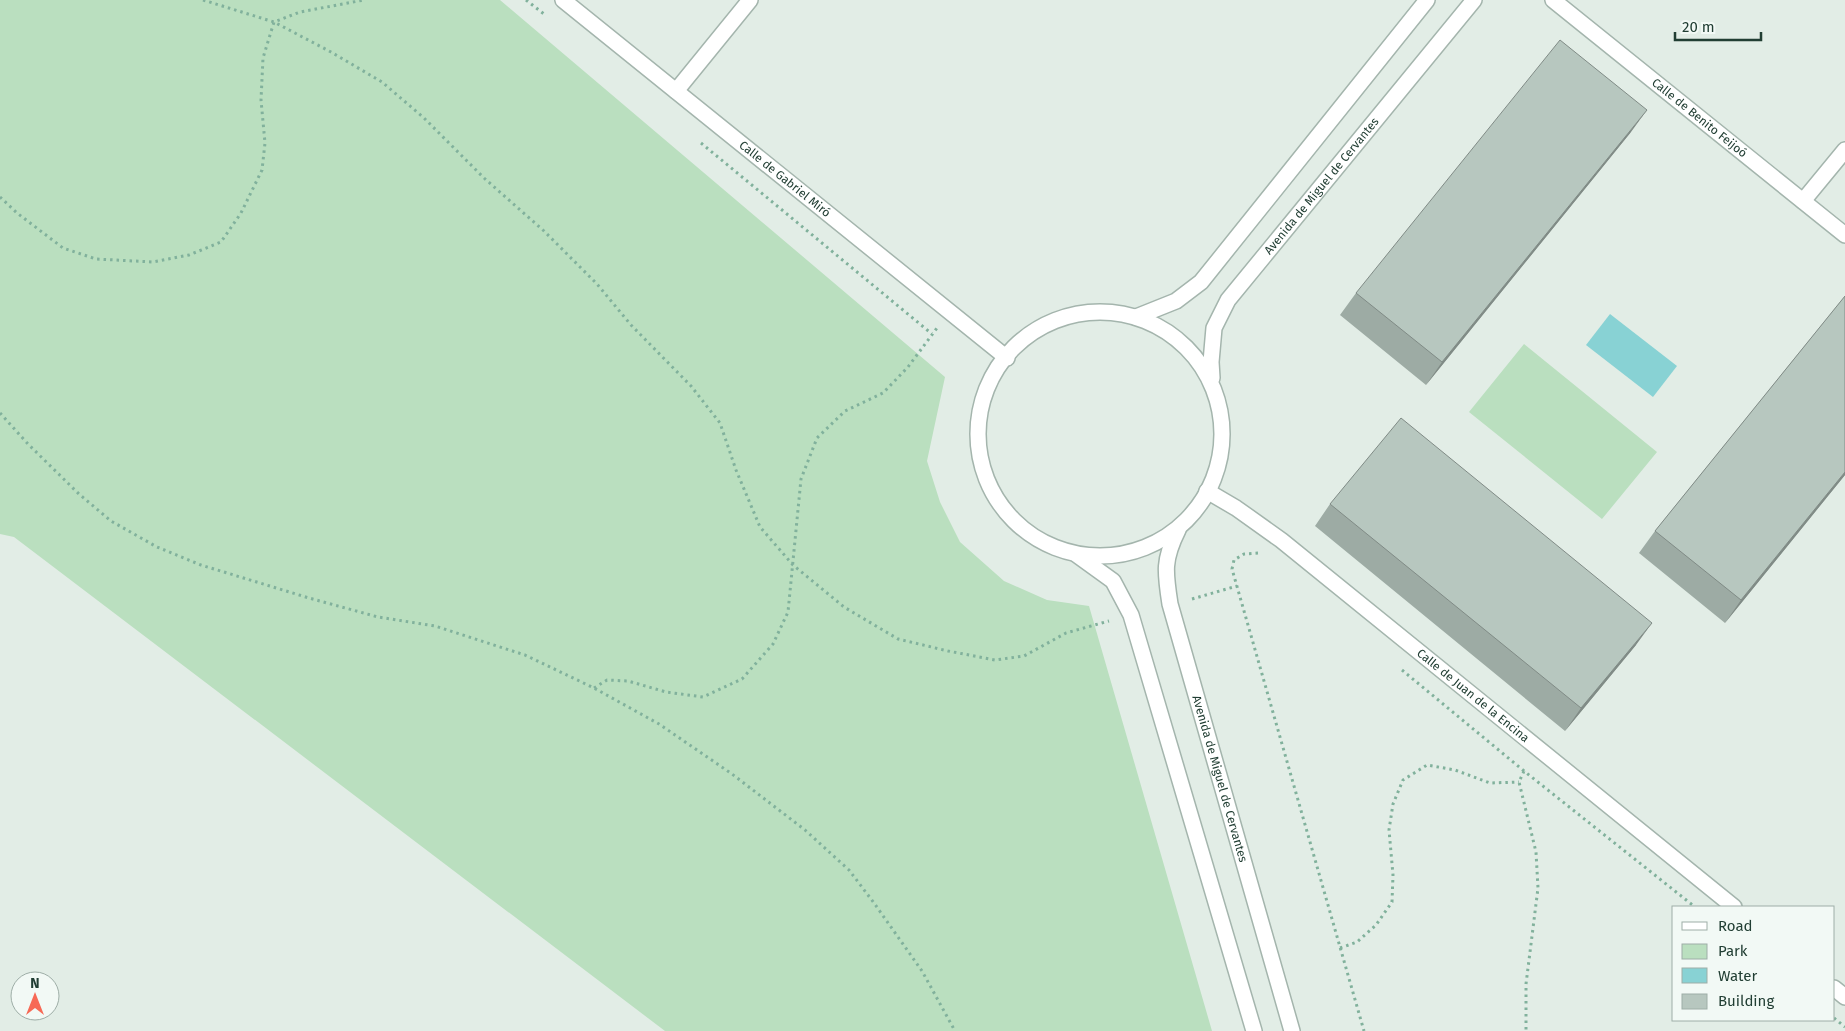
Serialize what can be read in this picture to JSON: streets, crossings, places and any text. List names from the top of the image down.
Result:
{
  "streets": {
    "street": [
      "Calle de Benito Feijoó",
      "Calle de Gabriel Miró",
      "Avenida de Miguel de Cervantes",
      "Calle de Juan de la Encina"
    ]
  },
  "legend": [
    "Road",
    "Park",
    "Water",
    "Building"
  ],
  "scale_bar": "20 m",
  "north": "top"
}
